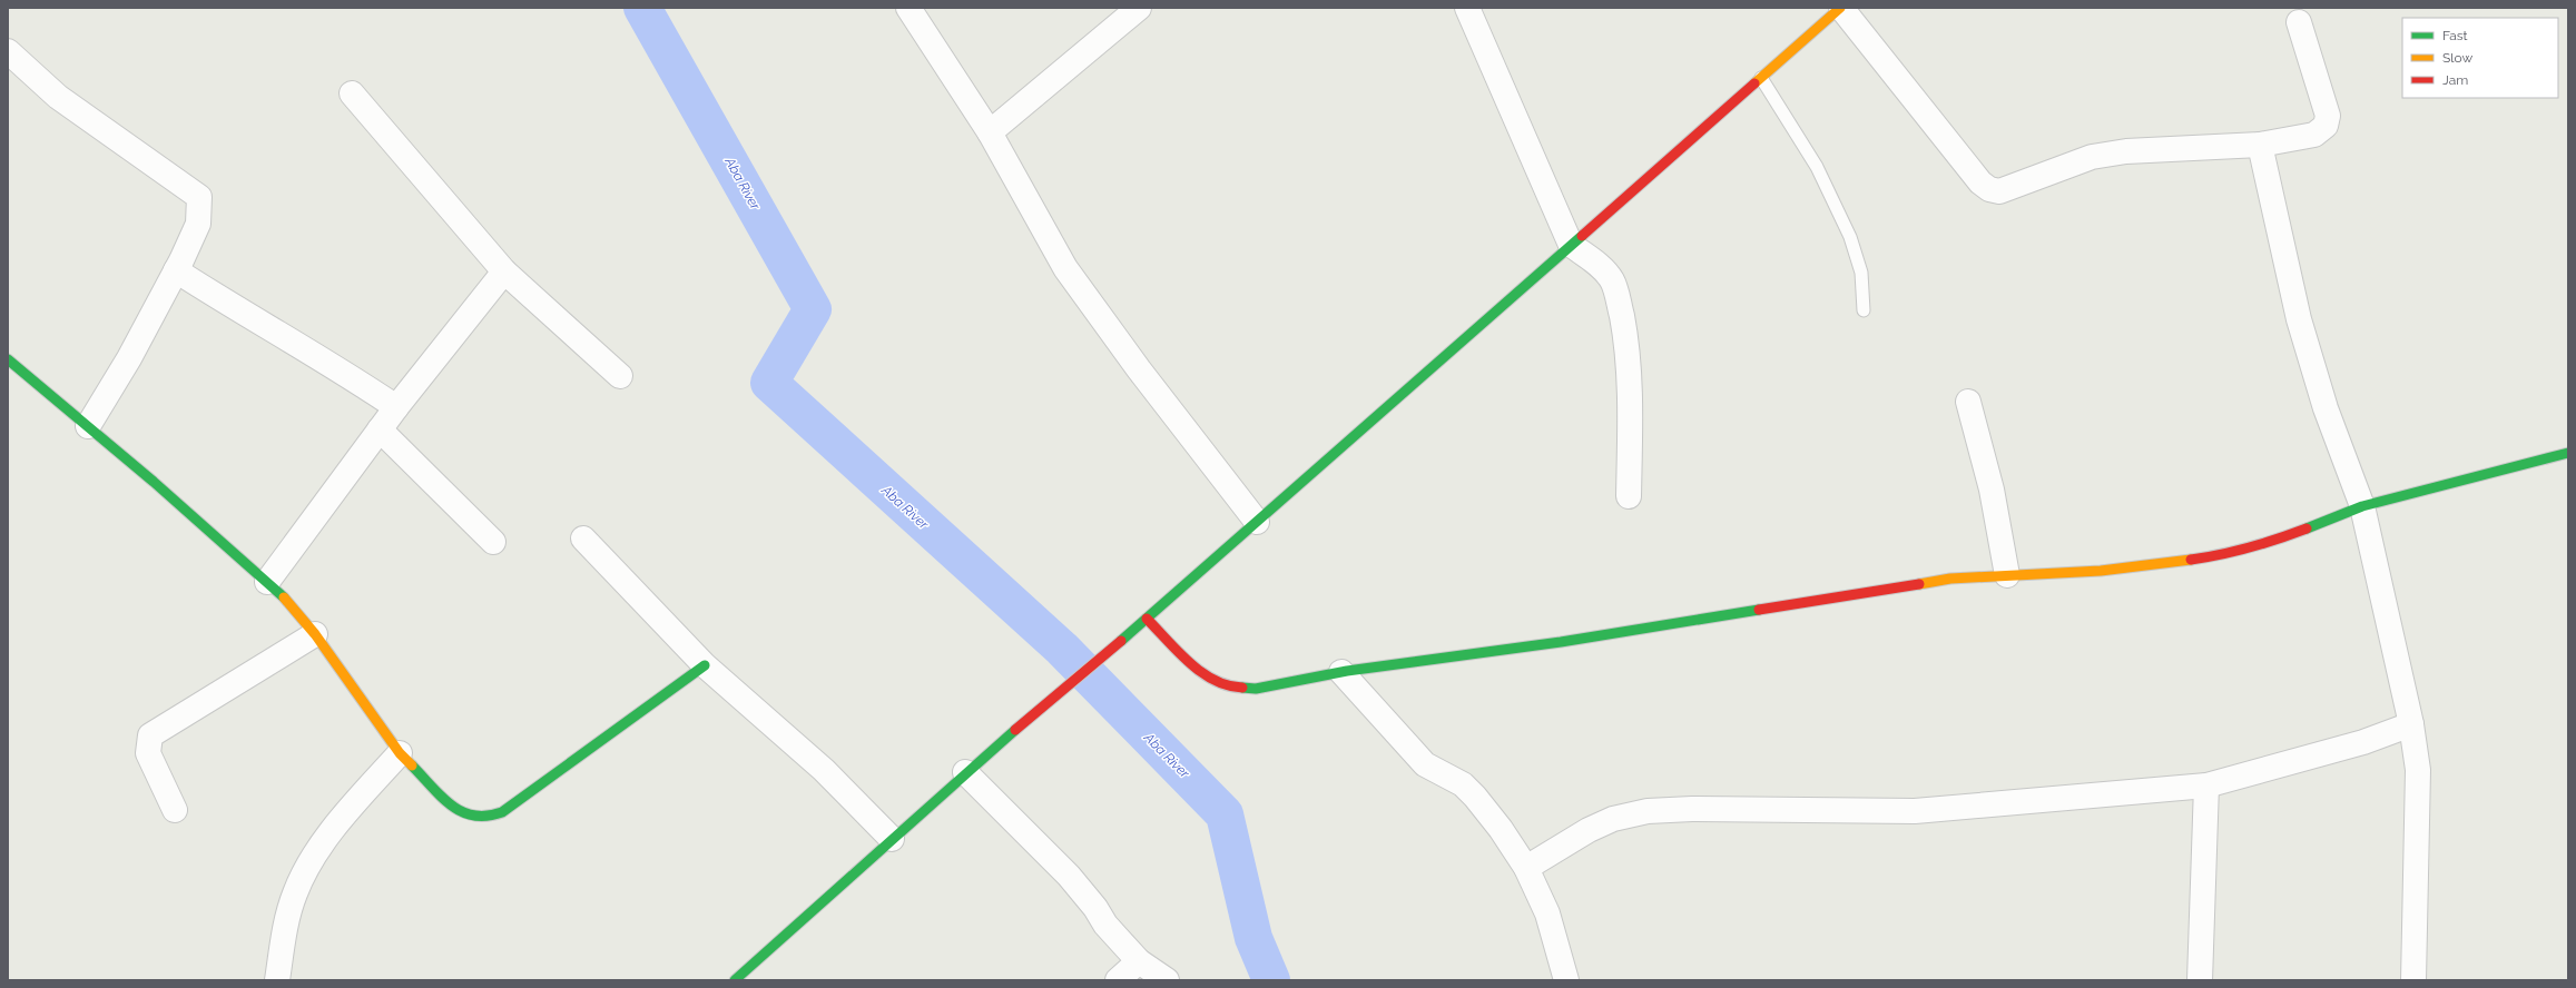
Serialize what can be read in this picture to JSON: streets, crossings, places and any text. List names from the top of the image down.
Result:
{
  "water": ["Aba River"],
  "legend": ["Fast", "Slow", "Jam"]
}
